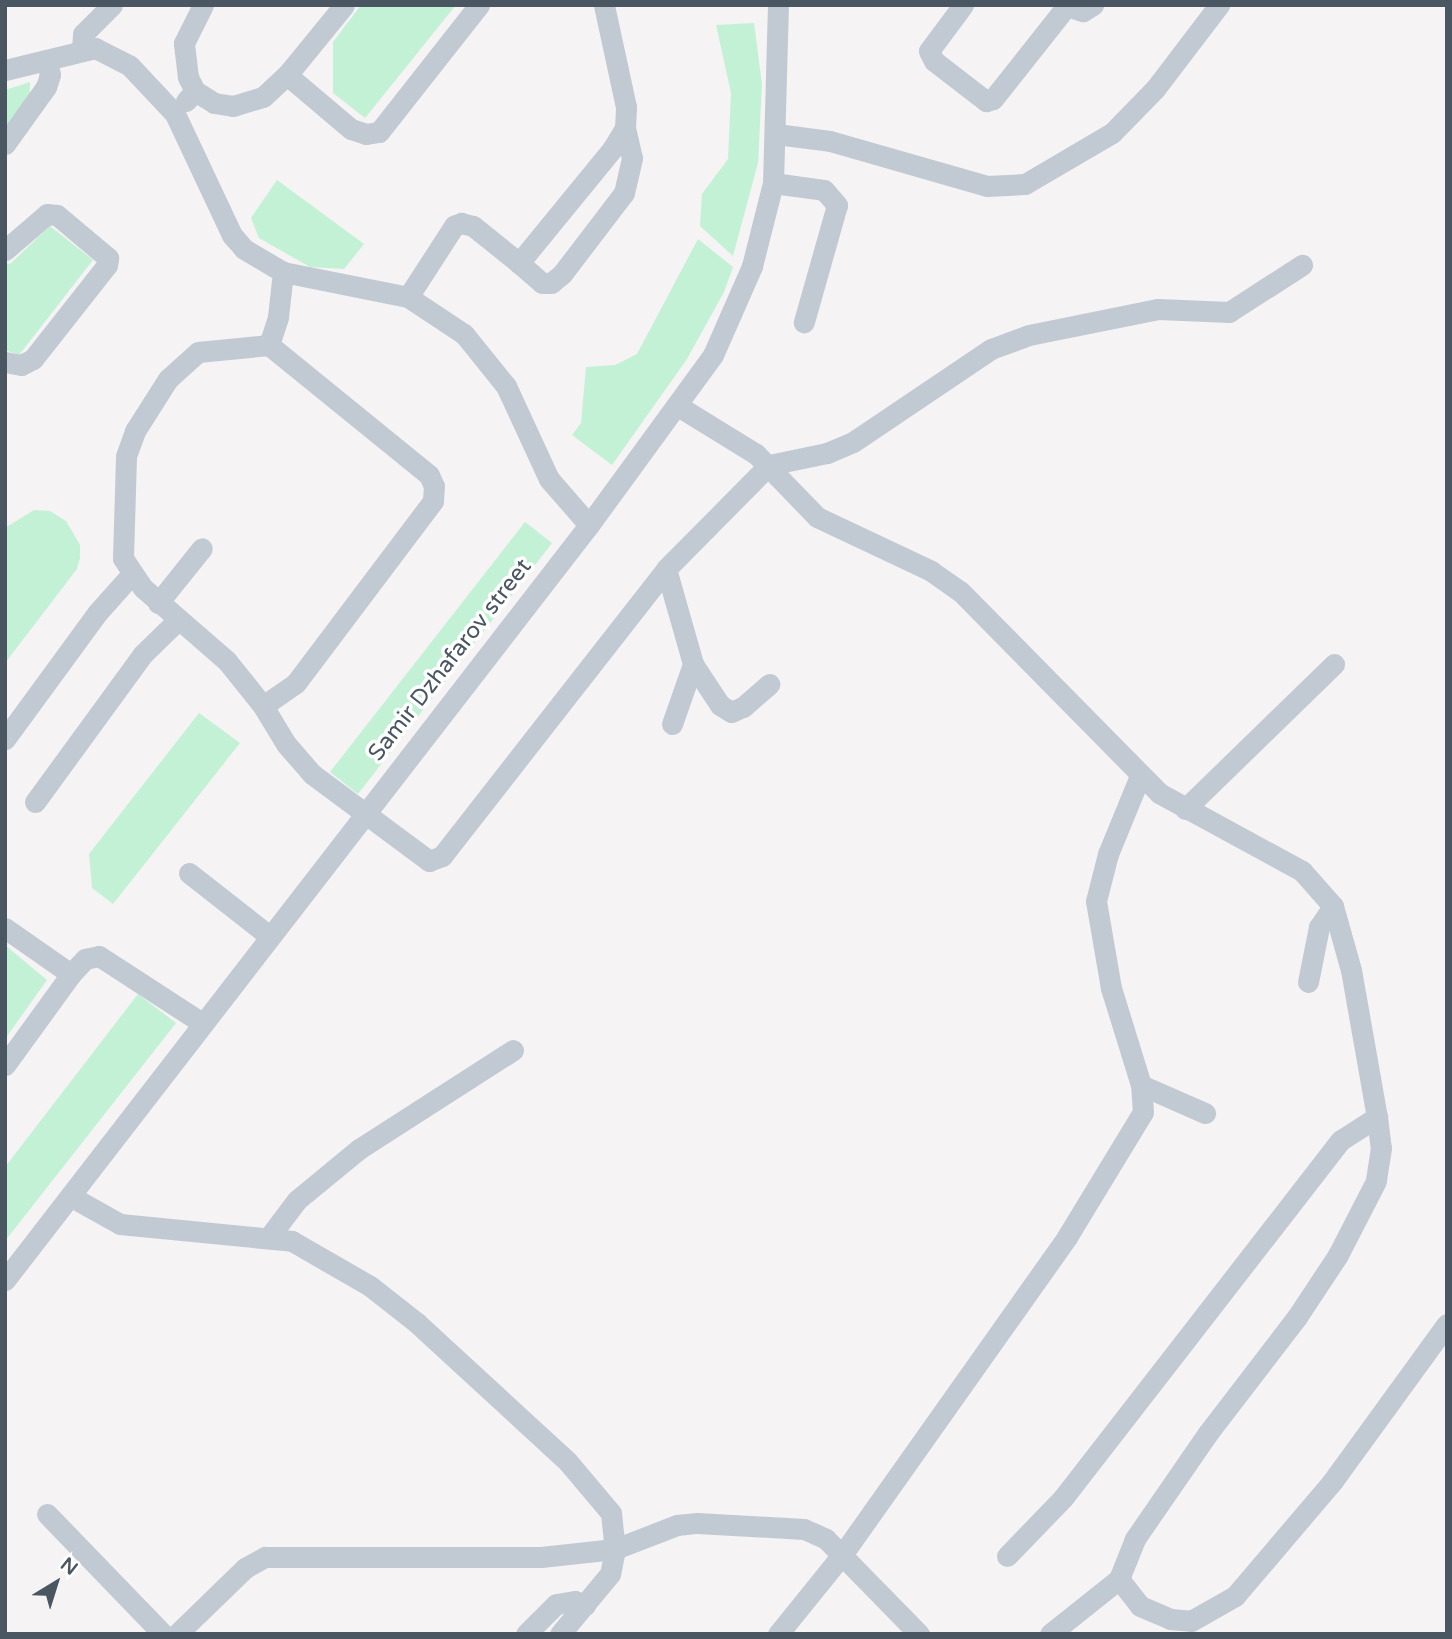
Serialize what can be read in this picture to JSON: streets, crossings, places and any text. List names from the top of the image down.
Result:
{
  "streets": {
    "street": ["Samir Dzhafarov street"]
  },
  "north": "top right"
}
